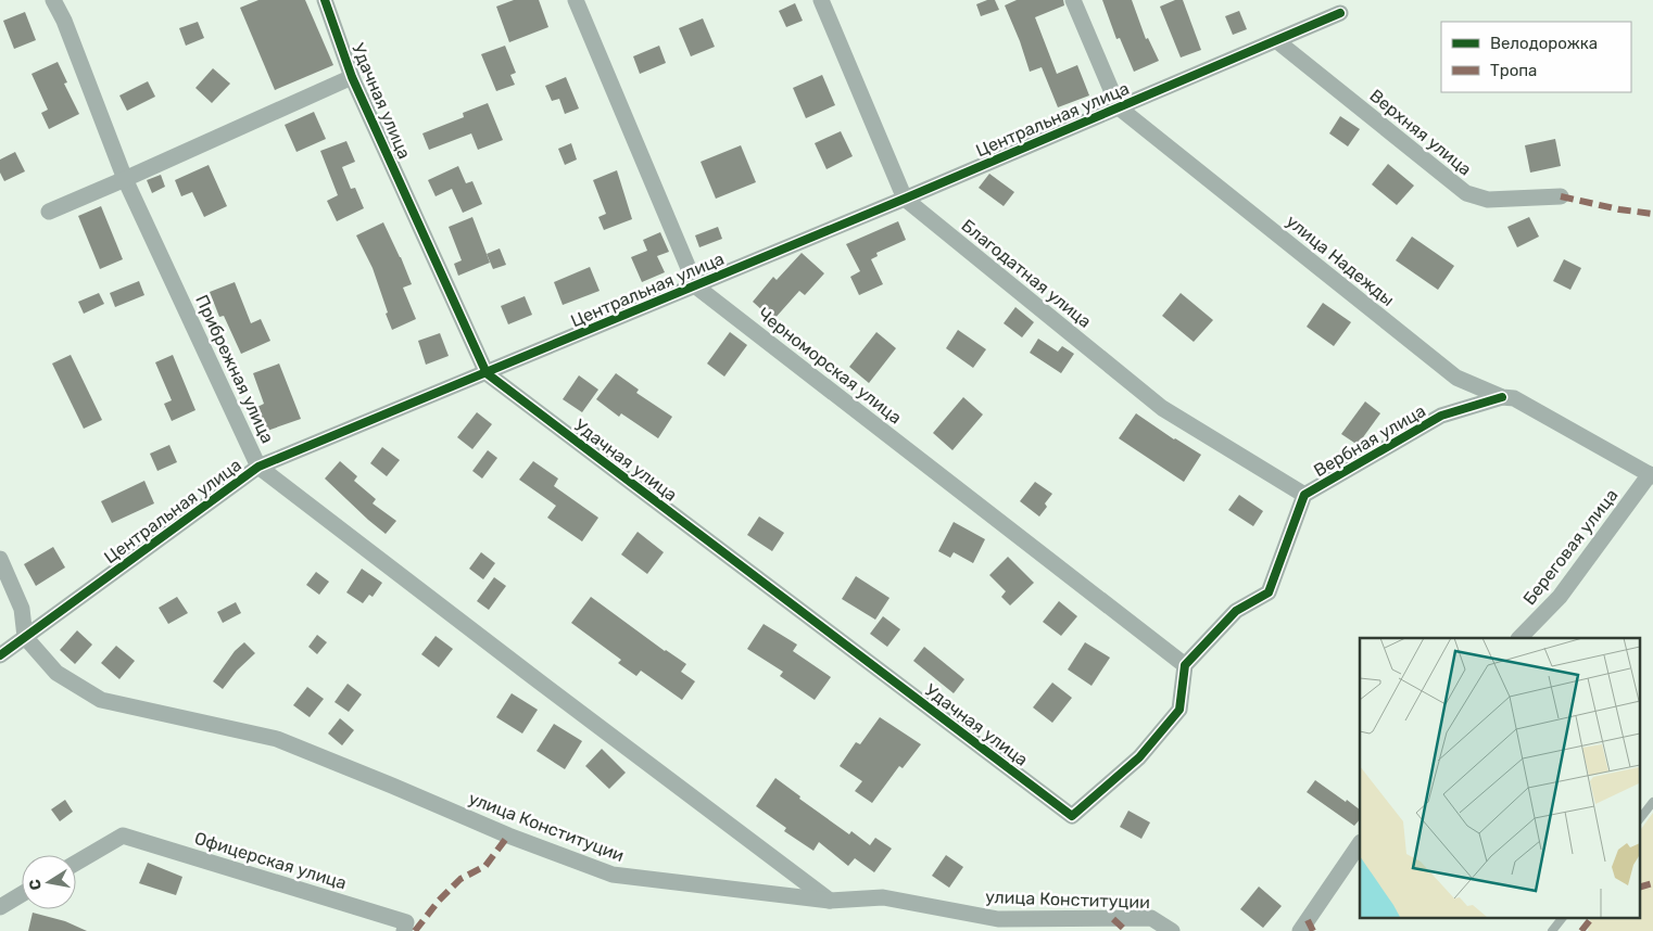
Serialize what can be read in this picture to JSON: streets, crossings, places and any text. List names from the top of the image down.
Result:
{
  "streets": {
    "street": [
      "Удачная улица",
      "Центральная улица",
      "Верхняя улица",
      "улица Надежды",
      "Благодатная улица",
      "Черноморская улица",
      "Прибрежная улица",
      "Вербная улица",
      "Береговая улица",
      "улица Конституции",
      "Офицерская улица"
    ]
  },
  "crossings": [
    ["Удачная улица", "Центральная улица"],
    ["Удачная улица", "Черноморская улица"],
    ["Удачная улица", "Вербная улица"],
    ["Центральная улица", "Верхняя улица"],
    ["Центральная улица", "улица Надежды"],
    ["Центральная улица", "Благодатная улица"],
    ["Центральная улица", "Черноморская улица"],
    ["Центральная улица", "Прибрежная улица"],
    ["Центральная улица", "улица Конституции"],
    ["улица Надежды", "Вербная улица"],
    ["улица Надежды", "Береговая улица"],
    ["Благодатная улица", "Вербная улица"],
    ["Черноморская улица", "Вербная улица"],
    ["Прибрежная улица", "улица Конституции"]
  ],
  "legend": ["Велодорожка", "Тропа"],
  "north": "left"
}
